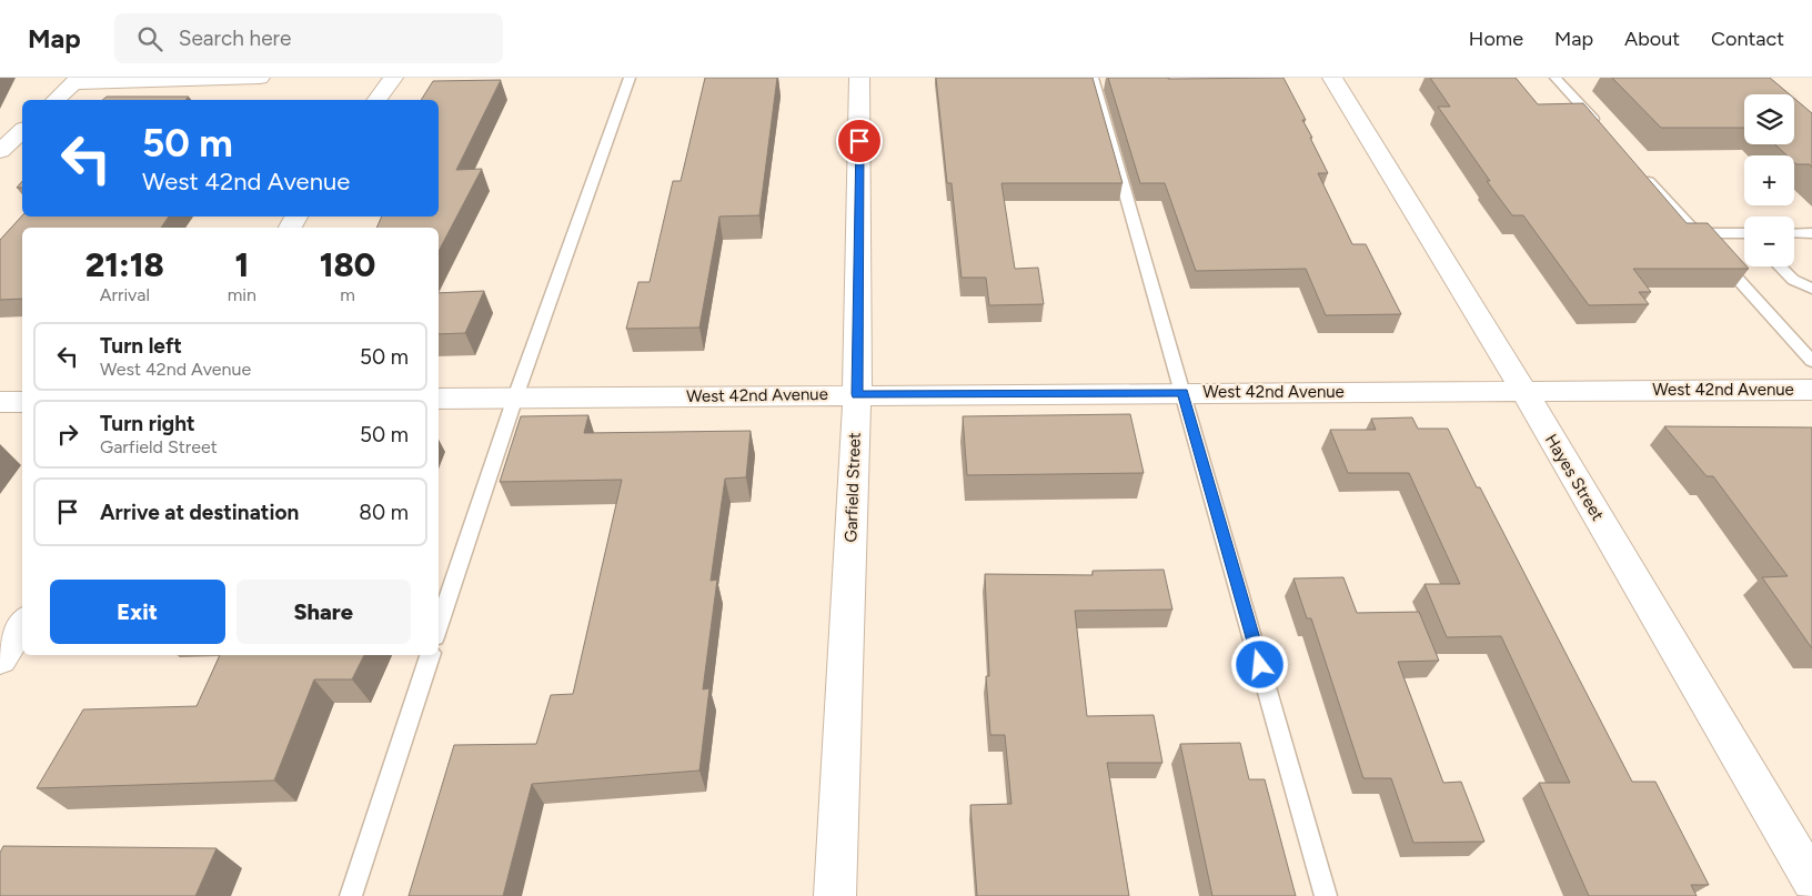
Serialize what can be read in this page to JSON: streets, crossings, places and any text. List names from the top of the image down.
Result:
{
  "streets": {
    "street": ["West 42nd Avenue", "Hayes Street", "Garfield Street"]
  },
  "crossings": [
    ["West 42nd Avenue", "Hayes Street"],
    ["West 42nd Avenue", "Garfield Street"]
  ],
  "page": {
    "header": "Map",
    "search": "Search here",
    "nav": [
      "Home",
      "Map",
      "About",
      "Contact"
    ],
    "map_buttons": ["+", "−"],
    "turn": ["50 m", "West 42nd Avenue"],
    "eta": [
      "21:18",
      "Arrival",
      "1",
      "min",
      "180",
      "m"
    ],
    "list": [
      {
        "name": "Turn left",
        "note": "West 42nd Avenue",
        "value": "50 m"
      },
      {
        "name": "Turn right",
        "note": "Garfield Street",
        "value": "50 m"
      },
      {
        "name": "Arrive at destination",
        "value": "80 m"
      }
    ],
    "buttons": ["Exit", "Share"]
  }
}
